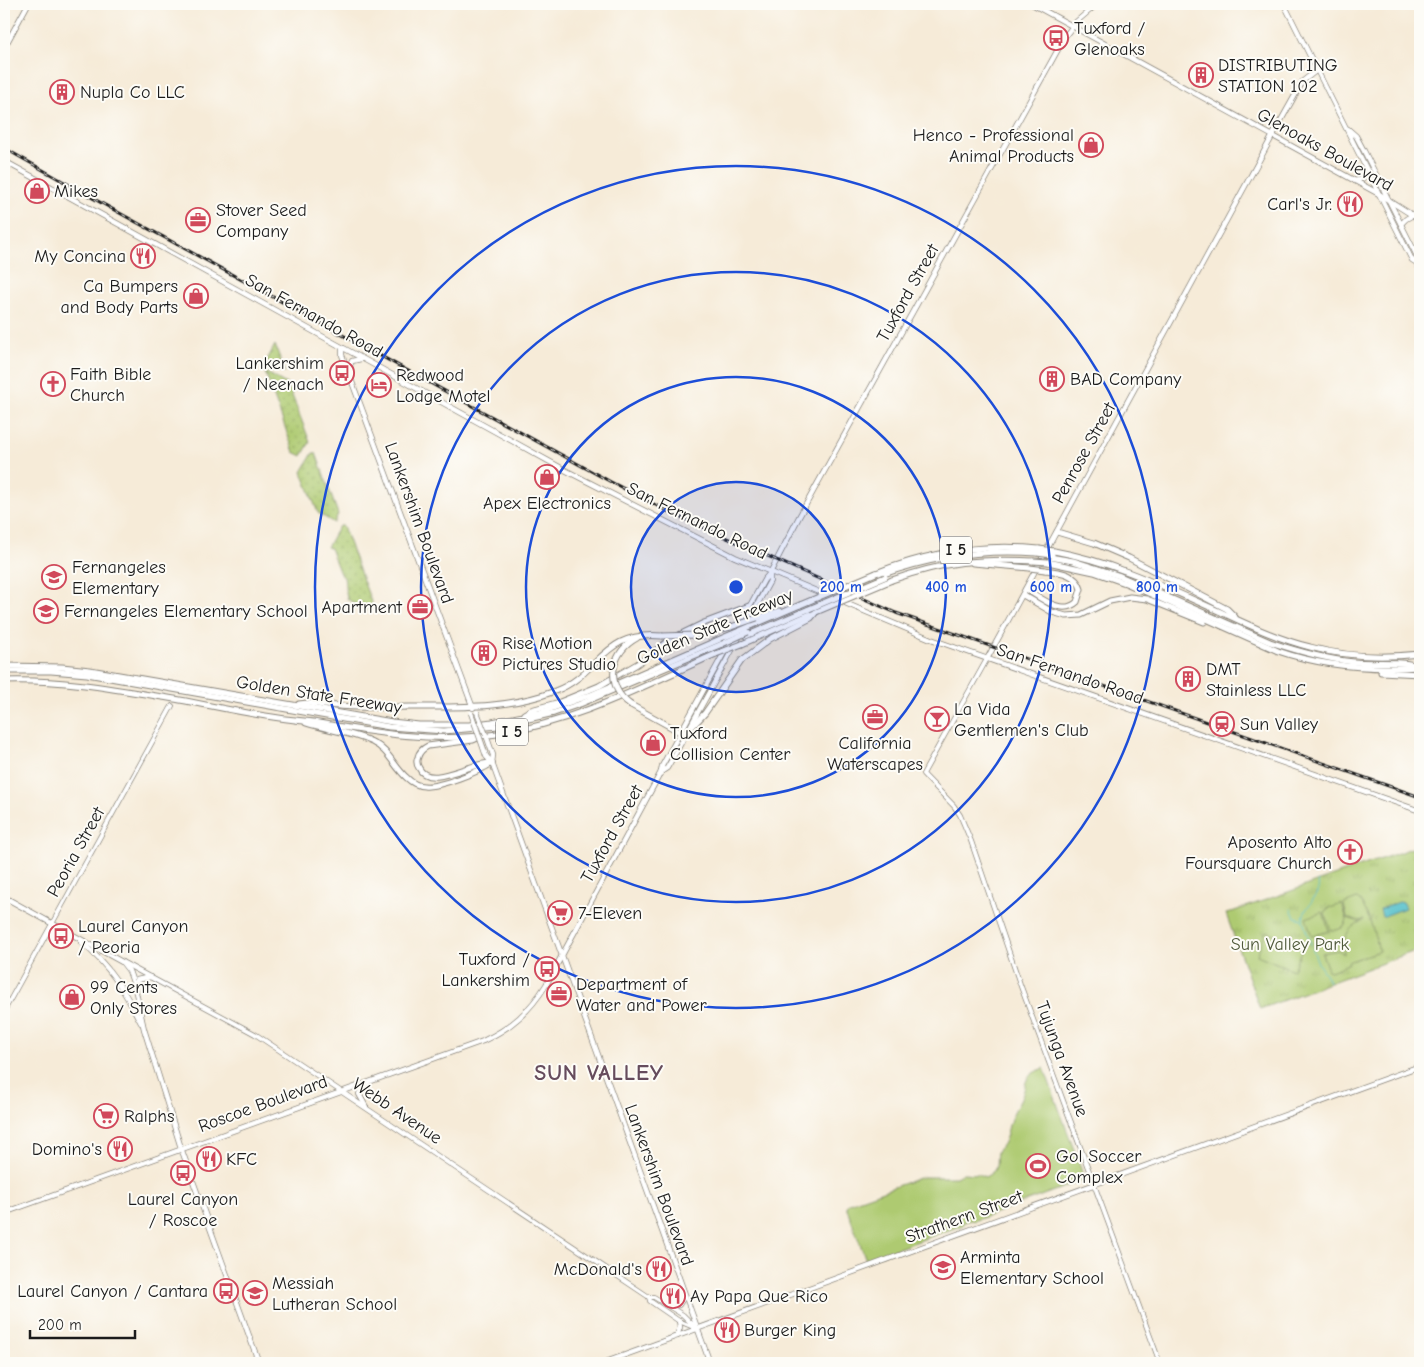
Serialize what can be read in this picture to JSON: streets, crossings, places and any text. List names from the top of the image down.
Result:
{
  "streets": {
    "highway": ["I 5", "Golden State Freeway"],
    "main road": [
      "Glenoaks Boulevard",
      "Tuxford Street",
      "San Fernando Road",
      "Penrose Street",
      "Lankershim Boulevard",
      "Roscoe Boulevard",
      "Strathern Street"
    ],
    "street": ["Peoria Street", "Tujunga Avenue", "Webb Avenue"]
  },
  "crossings": [
    ["Glenoaks Boulevard", "Tuxford Street"],
    ["Glenoaks Boulevard", "Penrose Street"],
    ["Tuxford Street", "San Fernando Road"],
    ["Tuxford Street", "Lankershim Boulevard"],
    ["Tuxford Street", "Roscoe Boulevard"],
    ["San Fernando Road", "Penrose Street"],
    ["San Fernando Road", "Lankershim Boulevard"],
    ["Penrose Street", "Tujunga Avenue"],
    ["Lankershim Boulevard", "Webb Avenue"],
    ["Lankershim Boulevard", "Strathern Street"],
    ["Tujunga Avenue", "Strathern Street"],
    ["Roscoe Boulevard", "Webb Avenue"],
    ["Webb Avenue", "Strathern Street"]
  ],
  "districts": ["SUN VALLEY"],
  "parks": ["Sun Valley Park"],
  "places": {
    "bus stop": [
      "Tuxford / Glenoaks",
      "Lankershim / Neenach",
      "Laurel Canyon / Peoria",
      "Tuxford / Lankershim",
      "Laurel Canyon / Roscoe",
      "Laurel Canyon / Cantara"
    ],
    "building": [
      "DISTRIBUTING STATION 102",
      "Nupla Co LLC",
      "BAD Company",
      "Rise Motion Pictures Studio",
      "DMT Stainless LLC"
    ],
    "shop": [
      "Henco - Professional Animal Products",
      "Mikes",
      "Ca Bumpers and Body Parts",
      "Apex Electronics",
      "Tuxford Collision Center",
      "99 Cents Only Stores"
    ],
    "restaurant": [
      "Carl's Jr.",
      "My Concina",
      "Domino's",
      "KFC",
      "McDonald's",
      "Ay Papa Que Rico",
      "Burger King"
    ],
    "office": [
      "Stover Seed Company",
      "Apartment",
      "California Waterscapes",
      "Department of Water and Power"
    ],
    "church": ["Faith Bible Church", "Aposento Alto Foursquare Church"],
    "hotel": ["Redwood Lodge Motel"],
    "school or university": [
      "Fernangeles Elementary",
      "Fernangeles Elementary School",
      "Arminta Elementary School",
      "Messiah Lutheran School"
    ],
    "bar": ["La Vida Gentlemen's Club"],
    "station": ["Sun Valley"],
    "supermarket": ["7-Eleven", "Ralphs"],
    "sports": ["Gol Soccer Complex"]
  },
  "scale_bar": "200 m",
  "rings": [
    "200 m",
    "400 m",
    "600 m",
    "800 m"
  ]
}
